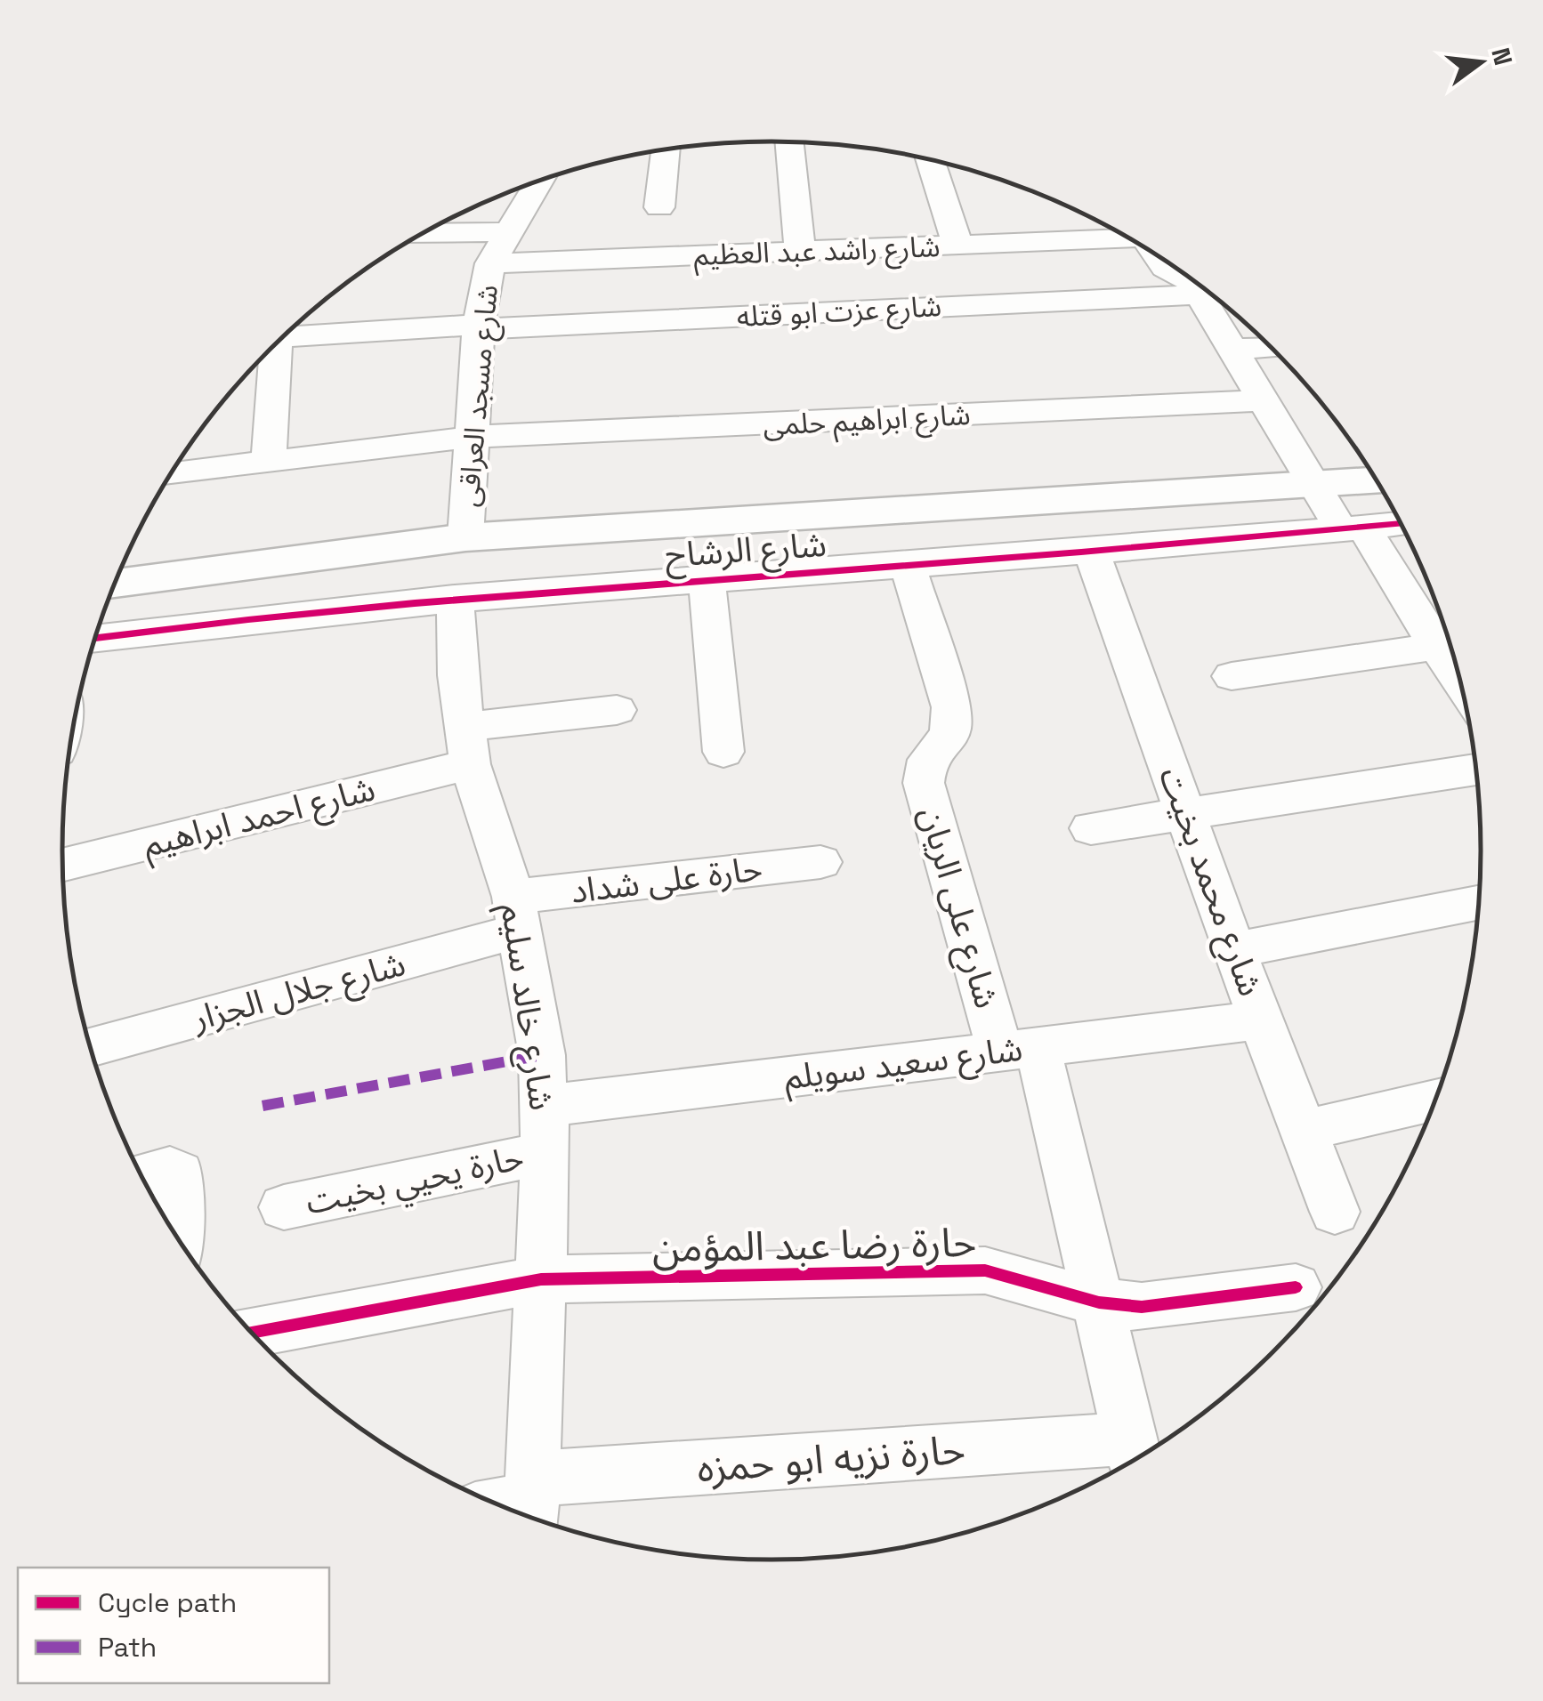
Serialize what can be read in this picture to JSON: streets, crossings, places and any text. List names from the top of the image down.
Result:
{
  "streets": {
    "main road": ["شارع الرشاح"],
    "street": [
      "شارع راشد عبد العظيم",
      "شارع عزت ابو قتله",
      "شارع مسجد العراقى",
      "شارع ابراهيم حلمى",
      "شارع احمد ابراهيم",
      "حارة على شداد",
      "شارع محمد بخيت",
      "شارع على الريان",
      "شارع جلال الجزار",
      "شارع خالد سليم",
      "شارع سعيد سويلم",
      "حارة يحيي بخيت",
      "حارة رضا عبد المؤمن",
      "حارة نزيه ابو حمزه"
    ]
  },
  "crossings": [
    ["شارع راشد عبد العظيم", "شارع مسجد العراقى"],
    ["شارع عزت ابو قتله", "شارع مسجد العراقى"],
    ["شارع مسجد العراقى", "شارع ابراهيم حلمى"],
    ["شارع مسجد العراقى", "شارع الرشاح"],
    ["شارع الرشاح", "شارع محمد بخيت"],
    ["شارع الرشاح", "شارع على الريان"],
    ["شارع الرشاح", "شارع خالد سليم"],
    ["شارع احمد ابراهيم", "شارع خالد سليم"],
    ["حارة على شداد", "شارع جلال الجزار"],
    ["حارة على شداد", "شارع خالد سليم"],
    ["شارع محمد بخيت", "شارع سعيد سويلم"],
    ["شارع على الريان", "شارع سعيد سويلم"],
    ["شارع على الريان", "حارة رضا عبد المؤمن"],
    ["شارع على الريان", "حارة نزيه ابو حمزه"],
    ["شارع جلال الجزار", "شارع خالد سليم"],
    ["شارع خالد سليم", "شارع سعيد سويلم"],
    ["شارع خالد سليم", "حارة يحيي بخيت"],
    ["شارع خالد سليم", "حارة رضا عبد المؤمن"],
    ["شارع خالد سليم", "حارة نزيه ابو حمزه"],
    ["شارع سعيد سويلم", "حارة يحيي بخيت"]
  ],
  "legend": ["Cycle path", "Path"],
  "north": "right"
}
